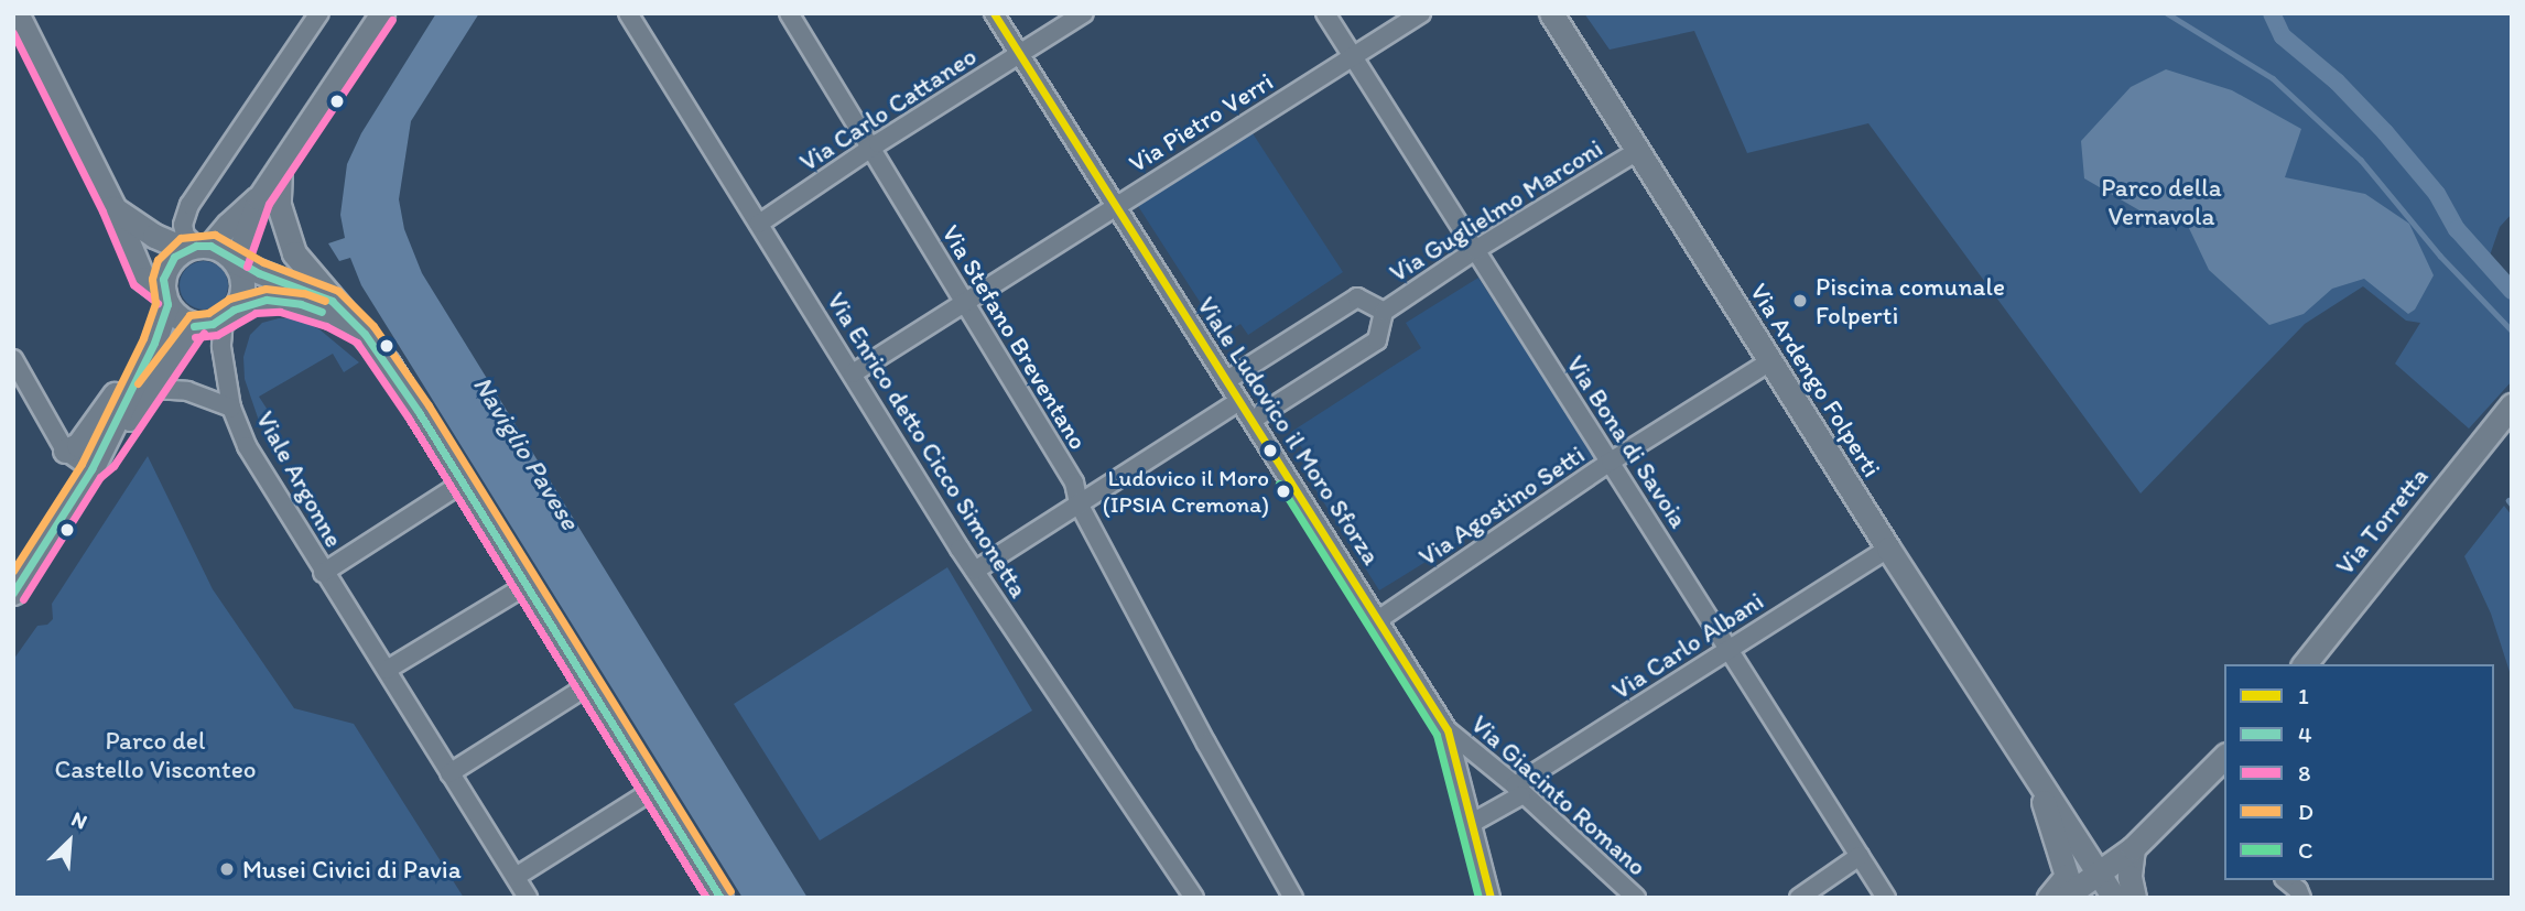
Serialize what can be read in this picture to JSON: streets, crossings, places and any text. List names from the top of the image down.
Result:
{
  "streets": {
    "street": [
      "Via Carlo Cattaneo",
      "Via Pietro Verri",
      "Via Guglielmo Marconi",
      "Via Stefano Breventano",
      "Via Ardengo Folperti",
      "Viale Ludovico il Moro Sforza",
      "Via Bona di Savoia",
      "Via Enrico detto Cicco Simonetta",
      "Viale Argonne",
      "Via Agostino Setti",
      "Via Torretta",
      "Via Carlo Albani",
      "Via Giacinto Romano"
    ]
  },
  "crossings": [
    ["Via Carlo Cattaneo", "Via Stefano Breventano"],
    ["Via Carlo Cattaneo", "Viale Ludovico il Moro Sforza"],
    ["Via Carlo Cattaneo", "Via Enrico detto Cicco Simonetta"],
    ["Via Pietro Verri", "Via Stefano Breventano"],
    ["Via Pietro Verri", "Viale Ludovico il Moro Sforza"],
    ["Via Pietro Verri", "Via Bona di Savoia"],
    ["Via Pietro Verri", "Via Enrico detto Cicco Simonetta"],
    ["Via Guglielmo Marconi", "Via Ardengo Folperti"],
    ["Via Guglielmo Marconi", "Viale Ludovico il Moro Sforza"],
    ["Via Guglielmo Marconi", "Via Bona di Savoia"],
    ["Via Ardengo Folperti", "Via Agostino Setti"],
    ["Via Ardengo Folperti", "Via Carlo Albani"],
    ["Viale Ludovico il Moro Sforza", "Via Agostino Setti"],
    ["Viale Ludovico il Moro Sforza", "Via Carlo Albani"],
    ["Viale Ludovico il Moro Sforza", "Via Giacinto Romano"],
    ["Via Bona di Savoia", "Via Agostino Setti"],
    ["Via Bona di Savoia", "Via Carlo Albani"],
    ["Via Carlo Albani", "Via Giacinto Romano"]
  ],
  "water": ["Naviglio Pavese"],
  "parks": ["Parco della Vernavola", "Parco del Castello Visconteo"],
  "places": ["Piscina comunale Folperti", "Ludovico il Moro (IPSIA Cremona)", "Musei Civici di Pavia"],
  "lines": [
    "transit line 1",
    "transit line 8",
    "transit line D",
    "transit line 4",
    "transit line C"
  ],
  "legend": [
    "1",
    "4",
    "8",
    "D",
    "C"
  ],
  "north": "top right"
}
